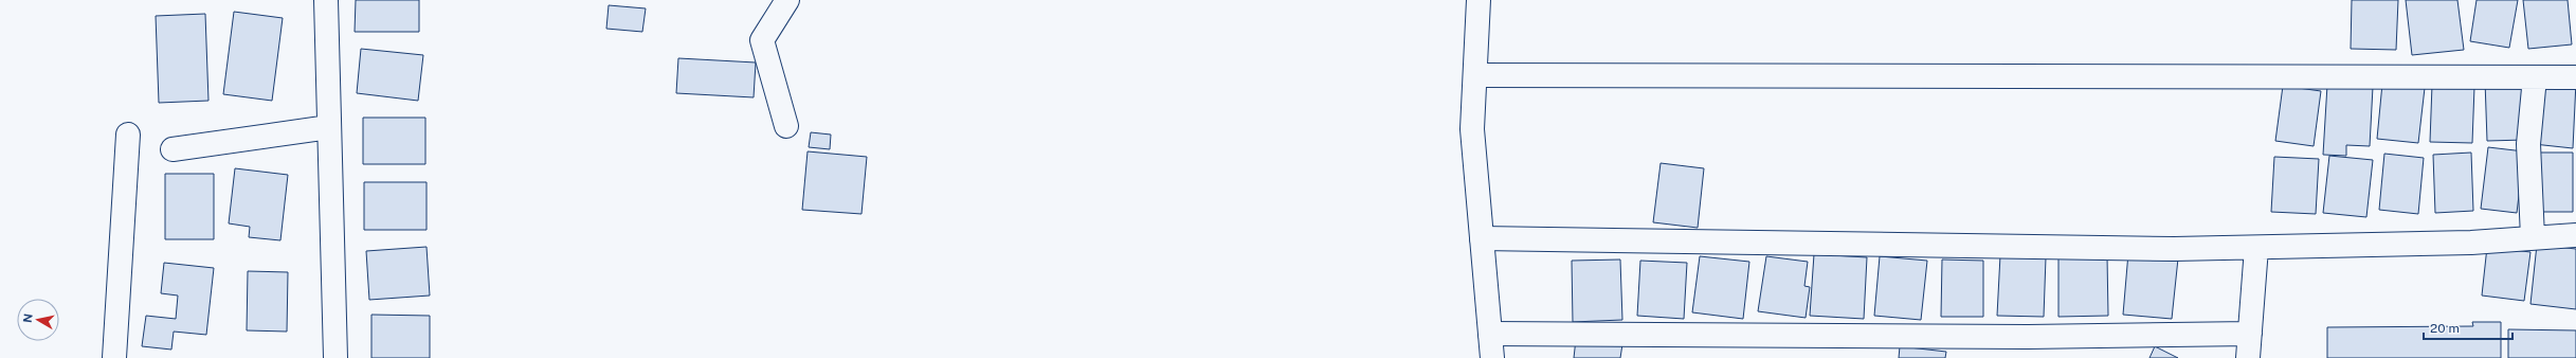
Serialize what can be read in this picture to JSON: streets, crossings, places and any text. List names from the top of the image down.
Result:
{
  "scale_bar": "20 m",
  "north": "left"
}
